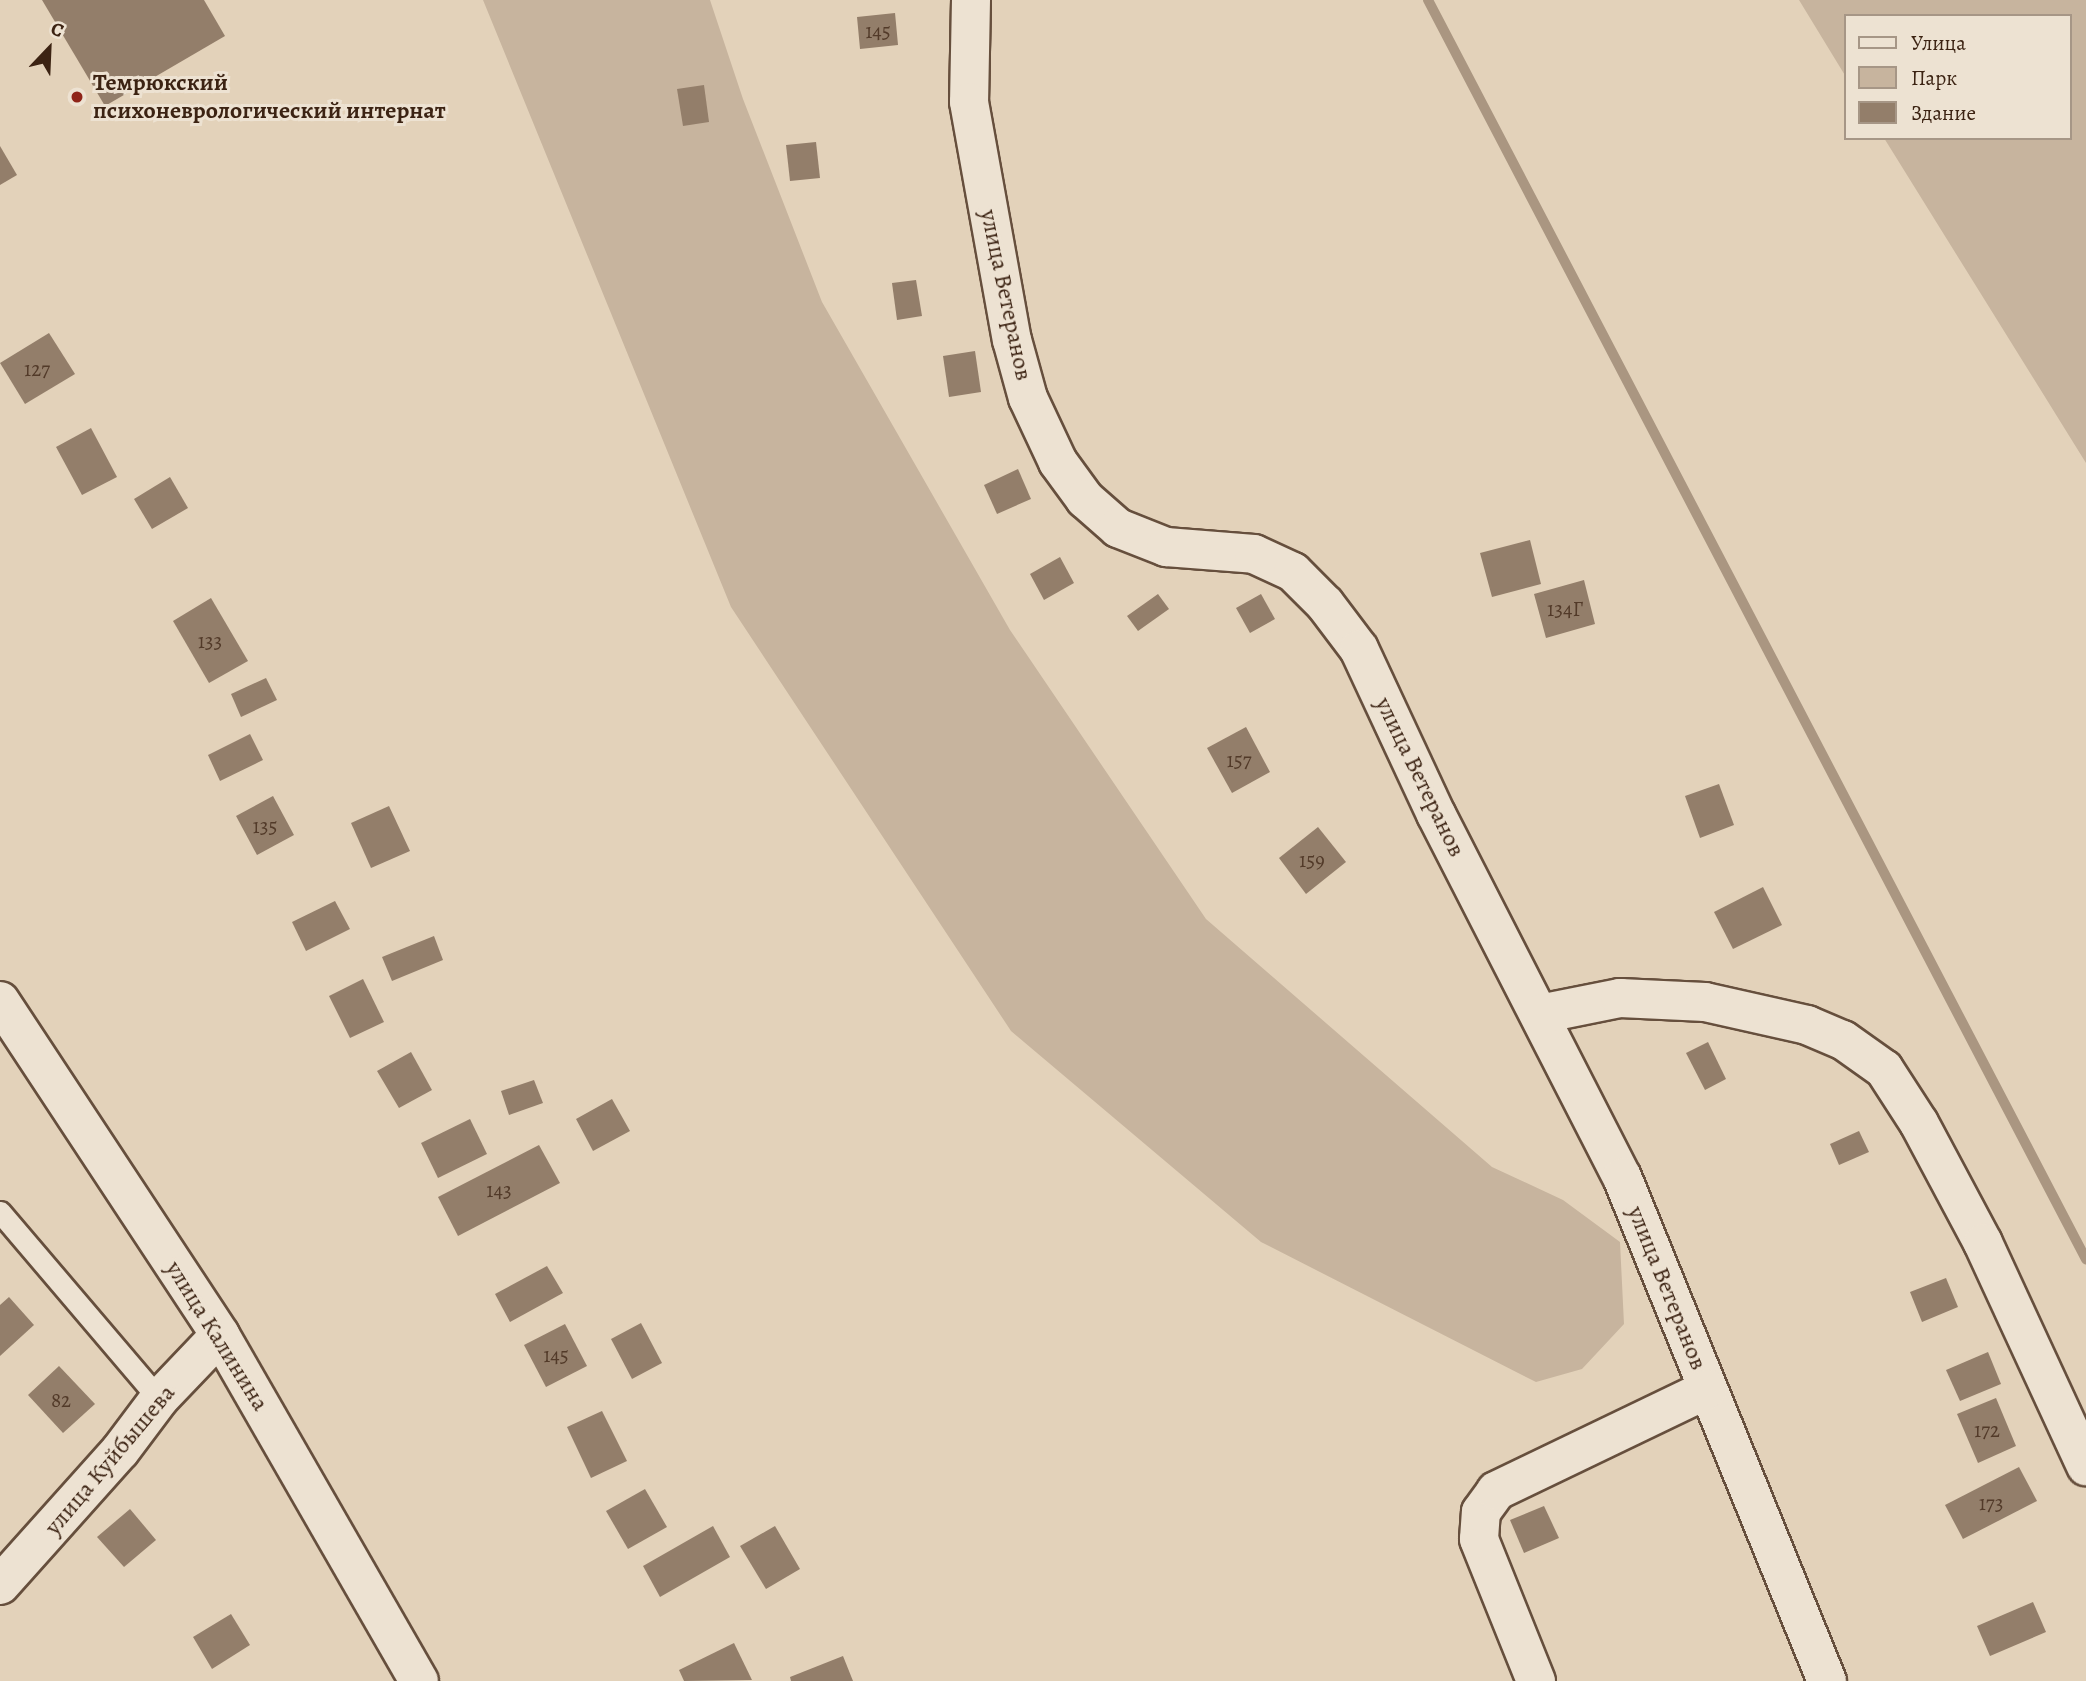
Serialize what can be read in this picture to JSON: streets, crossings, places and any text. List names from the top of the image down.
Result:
{
  "streets": {
    "street": ["улица Ветеранов", "улица Калинина", "улица Куйбышева"]
  },
  "crossings": [
    ["улица Калинина", "улица Куйбышева"]
  ],
  "places": ["Темрюкский психоневрологический интернат"],
  "house_numbers": [
    "145",
    "127",
    "134Г",
    "133",
    "157",
    "135",
    "159",
    "143",
    "145",
    "82",
    "172",
    "173"
  ],
  "legend": ["Улица", "Парк", "Здание"],
  "north": "top right"
}
